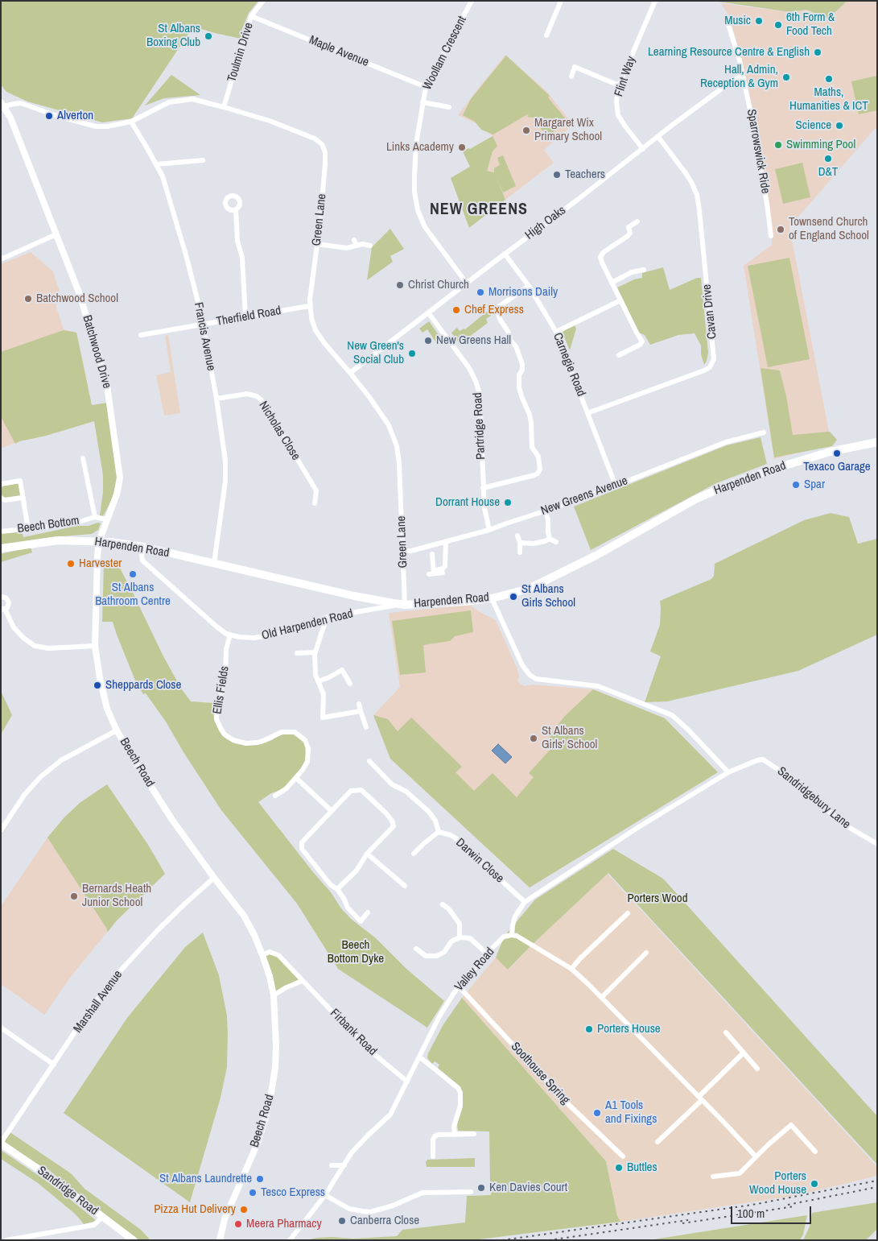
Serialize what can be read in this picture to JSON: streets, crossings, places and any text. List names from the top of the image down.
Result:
{
  "streets": {
    "main road": ["Harpenden Road", "Sandridge Road"],
    "street": [
      "Maple Avenue",
      "Toulmin Drive",
      "Woollam Crescent",
      "Flint Way",
      "Sparrowswick Ride",
      "Green Lane",
      "High Oaks",
      "Cavan Drive",
      "Therfield Road",
      "Francis Avenue",
      "Batchwood Drive",
      "Carnegie Road",
      "Partridge Road",
      "Nicholas Close",
      "New Greens Avenue",
      "Beech Bottom",
      "Old Harpenden Road",
      "Ellis Fields",
      "Beech Road",
      "Sandridgebury Lane",
      "Darwin Close",
      "Valley Road",
      "Marshall Avenue",
      "Firbank Road",
      "Soothouse Spring"
    ]
  },
  "crossings": [
    ["Maple Avenue", "Toulmin Drive"],
    ["Maple Avenue", "Woollam Crescent"],
    ["Toulmin Drive", "Green Lane"],
    ["Woollam Crescent", "High Oaks"],
    ["Flint Way", "High Oaks"],
    ["Sparrowswick Ride", "High Oaks"],
    ["Green Lane", "High Oaks"],
    ["Green Lane", "Therfield Road"],
    ["Green Lane", "Francis Avenue"],
    ["Green Lane", "Batchwood Drive"],
    ["Green Lane", "Harpenden Road"],
    ["Green Lane", "New Greens Avenue"],
    ["High Oaks", "Cavan Drive"],
    ["High Oaks", "Carnegie Road"],
    ["High Oaks", "Partridge Road"],
    ["Cavan Drive", "Carnegie Road"],
    ["Therfield Road", "Francis Avenue"],
    ["Francis Avenue", "Nicholas Close"],
    ["Francis Avenue", "Harpenden Road"],
    ["Batchwood Drive", "Harpenden Road"],
    ["Batchwood Drive", "Beech Road"],
    ["Carnegie Road", "New Greens Avenue"],
    ["Partridge Road", "New Greens Avenue"],
    ["Harpenden Road", "Old Harpenden Road"],
    ["Harpenden Road", "Beech Road"],
    ["Old Harpenden Road", "Ellis Fields"],
    ["Beech Road", "Marshall Avenue"],
    ["Valley Road", "Firbank Road"],
    ["Valley Road", "Soothouse Spring"],
    ["Marshall Avenue", "Sandridge Road"]
  ],
  "districts": ["NEW GREENS"],
  "parks": ["Porters Wood", "Beech Bottom Dyke"],
  "places": [
    "Music",
    "6th Form & Food Tech",
    "St Albans Boxing Club",
    "Learning Resource Centre & English",
    "Hall, Admin, Reception & Gym",
    "Maths, Humanities & ICT",
    "Alverton",
    "Science",
    "Margaret Wix Primary School",
    "Swimming Pool",
    "Links Academy",
    "D&T",
    "Teachers",
    "Townsend Church of England School",
    "Christ Church",
    "Morrisons Daily",
    "Batchwood School",
    "Chef Express",
    "New Greens Hall",
    "New Green's Social Club",
    "Texaco Garage",
    "Spar",
    "Dorrant House",
    "Harvester",
    "St Albans Bathroom Centre",
    "St Albans Girls School",
    "Sheppards Close",
    "St Albans Girls' School",
    "Bernards Heath Junior School",
    "Porters House",
    "A1 Tools and Fixings",
    "Buttles",
    "St Albans Laundrette",
    "Porters Wood House",
    "Ken Davies Court",
    "Tesco Express",
    "Pizza Hut Delivery",
    "Canberra Close",
    "Meera Pharmacy"
  ],
  "scale_bar": "100 m"
}
